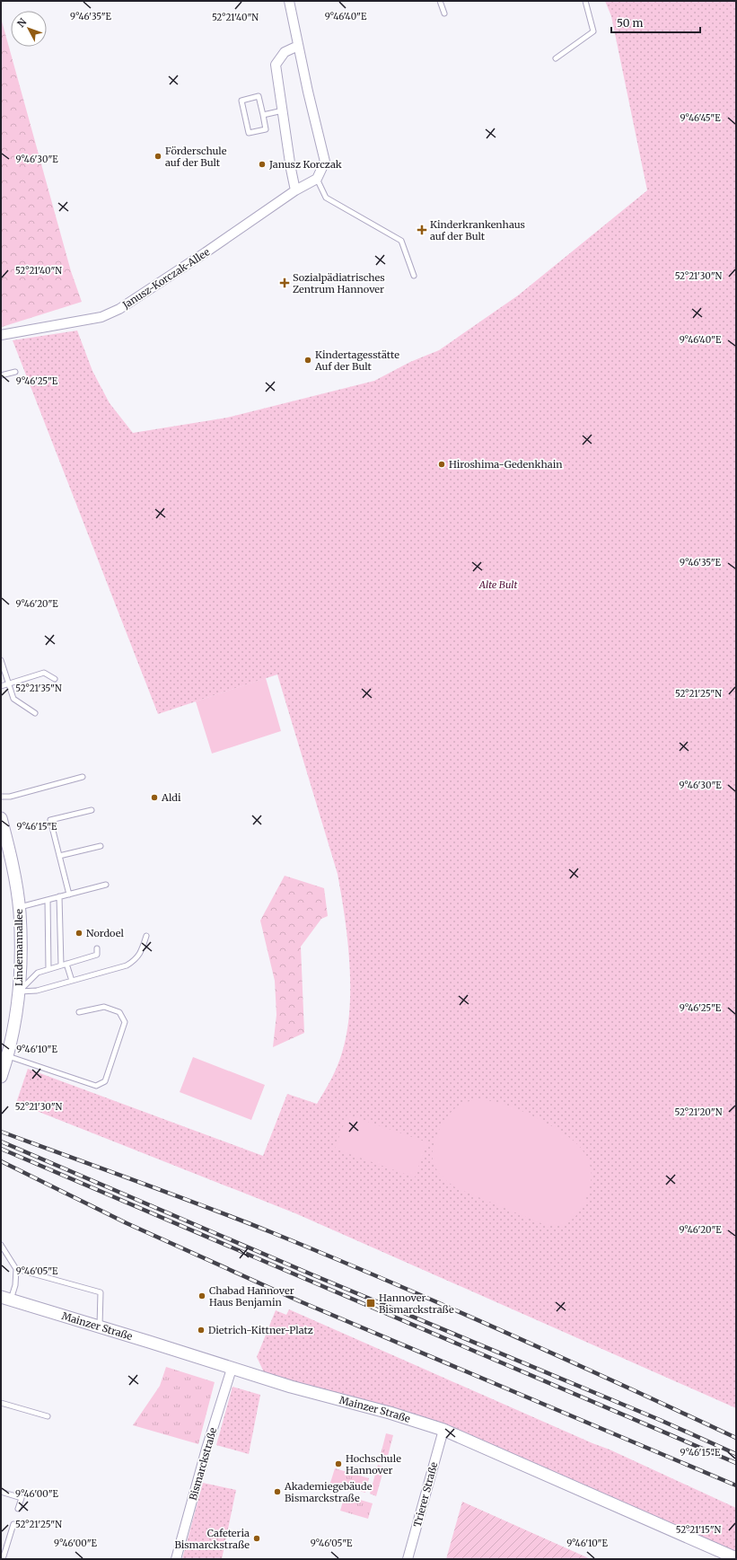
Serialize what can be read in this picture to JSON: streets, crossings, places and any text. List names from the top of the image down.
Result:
{
  "streets": {
    "street": [
      "Janusz-Korczak-Allee",
      "Lindemannallee",
      "Mainzer Straße",
      "Bismarckstraße",
      "Trierer Straße"
    ]
  },
  "crossings": [
    ["Mainzer Straße", "Bismarckstraße"],
    ["Mainzer Straße", "Trierer Straße"]
  ],
  "parks": ["Alte Bult"],
  "places": {
    "other": [
      "Förderschule auf der Bult",
      "Janusz Korczak",
      "Kindertagesstätte Auf der Bult",
      "Hiroshima-Gedenkhain",
      "Aldi",
      "Nordoel",
      "Chabad Hannover Haus Benjamin",
      "Dietrich-Kittner-Platz",
      "Hochschule Hannover",
      "Akademiegebäude Bismarckstraße",
      "Cafeteria Bismarckstraße"
    ],
    "health": ["Kinderkrankenhaus auf der Bult", "Sozialpädiatrisches Zentrum Hannover"],
    "transit": ["Hannover Bismarckstraße"]
  },
  "scale_bar": "50 m",
  "north": "top left",
  "coordinates": [
    "9°46'35\"E",
    "9°46'40\"E",
    "52°21'40\"N",
    "9°46'45\"E",
    "9°46'30\"E",
    "52°21'30\"N",
    "9°46'25\"E",
    "9°46'20\"E",
    "52°21'35\"N",
    "52°21'25\"N",
    "9°46'15\"E",
    "9°46'10\"E",
    "52°21'20\"N",
    "9°46'05\"E",
    "9°46'00\"E",
    "52°21'15\"N"
  ]
}
